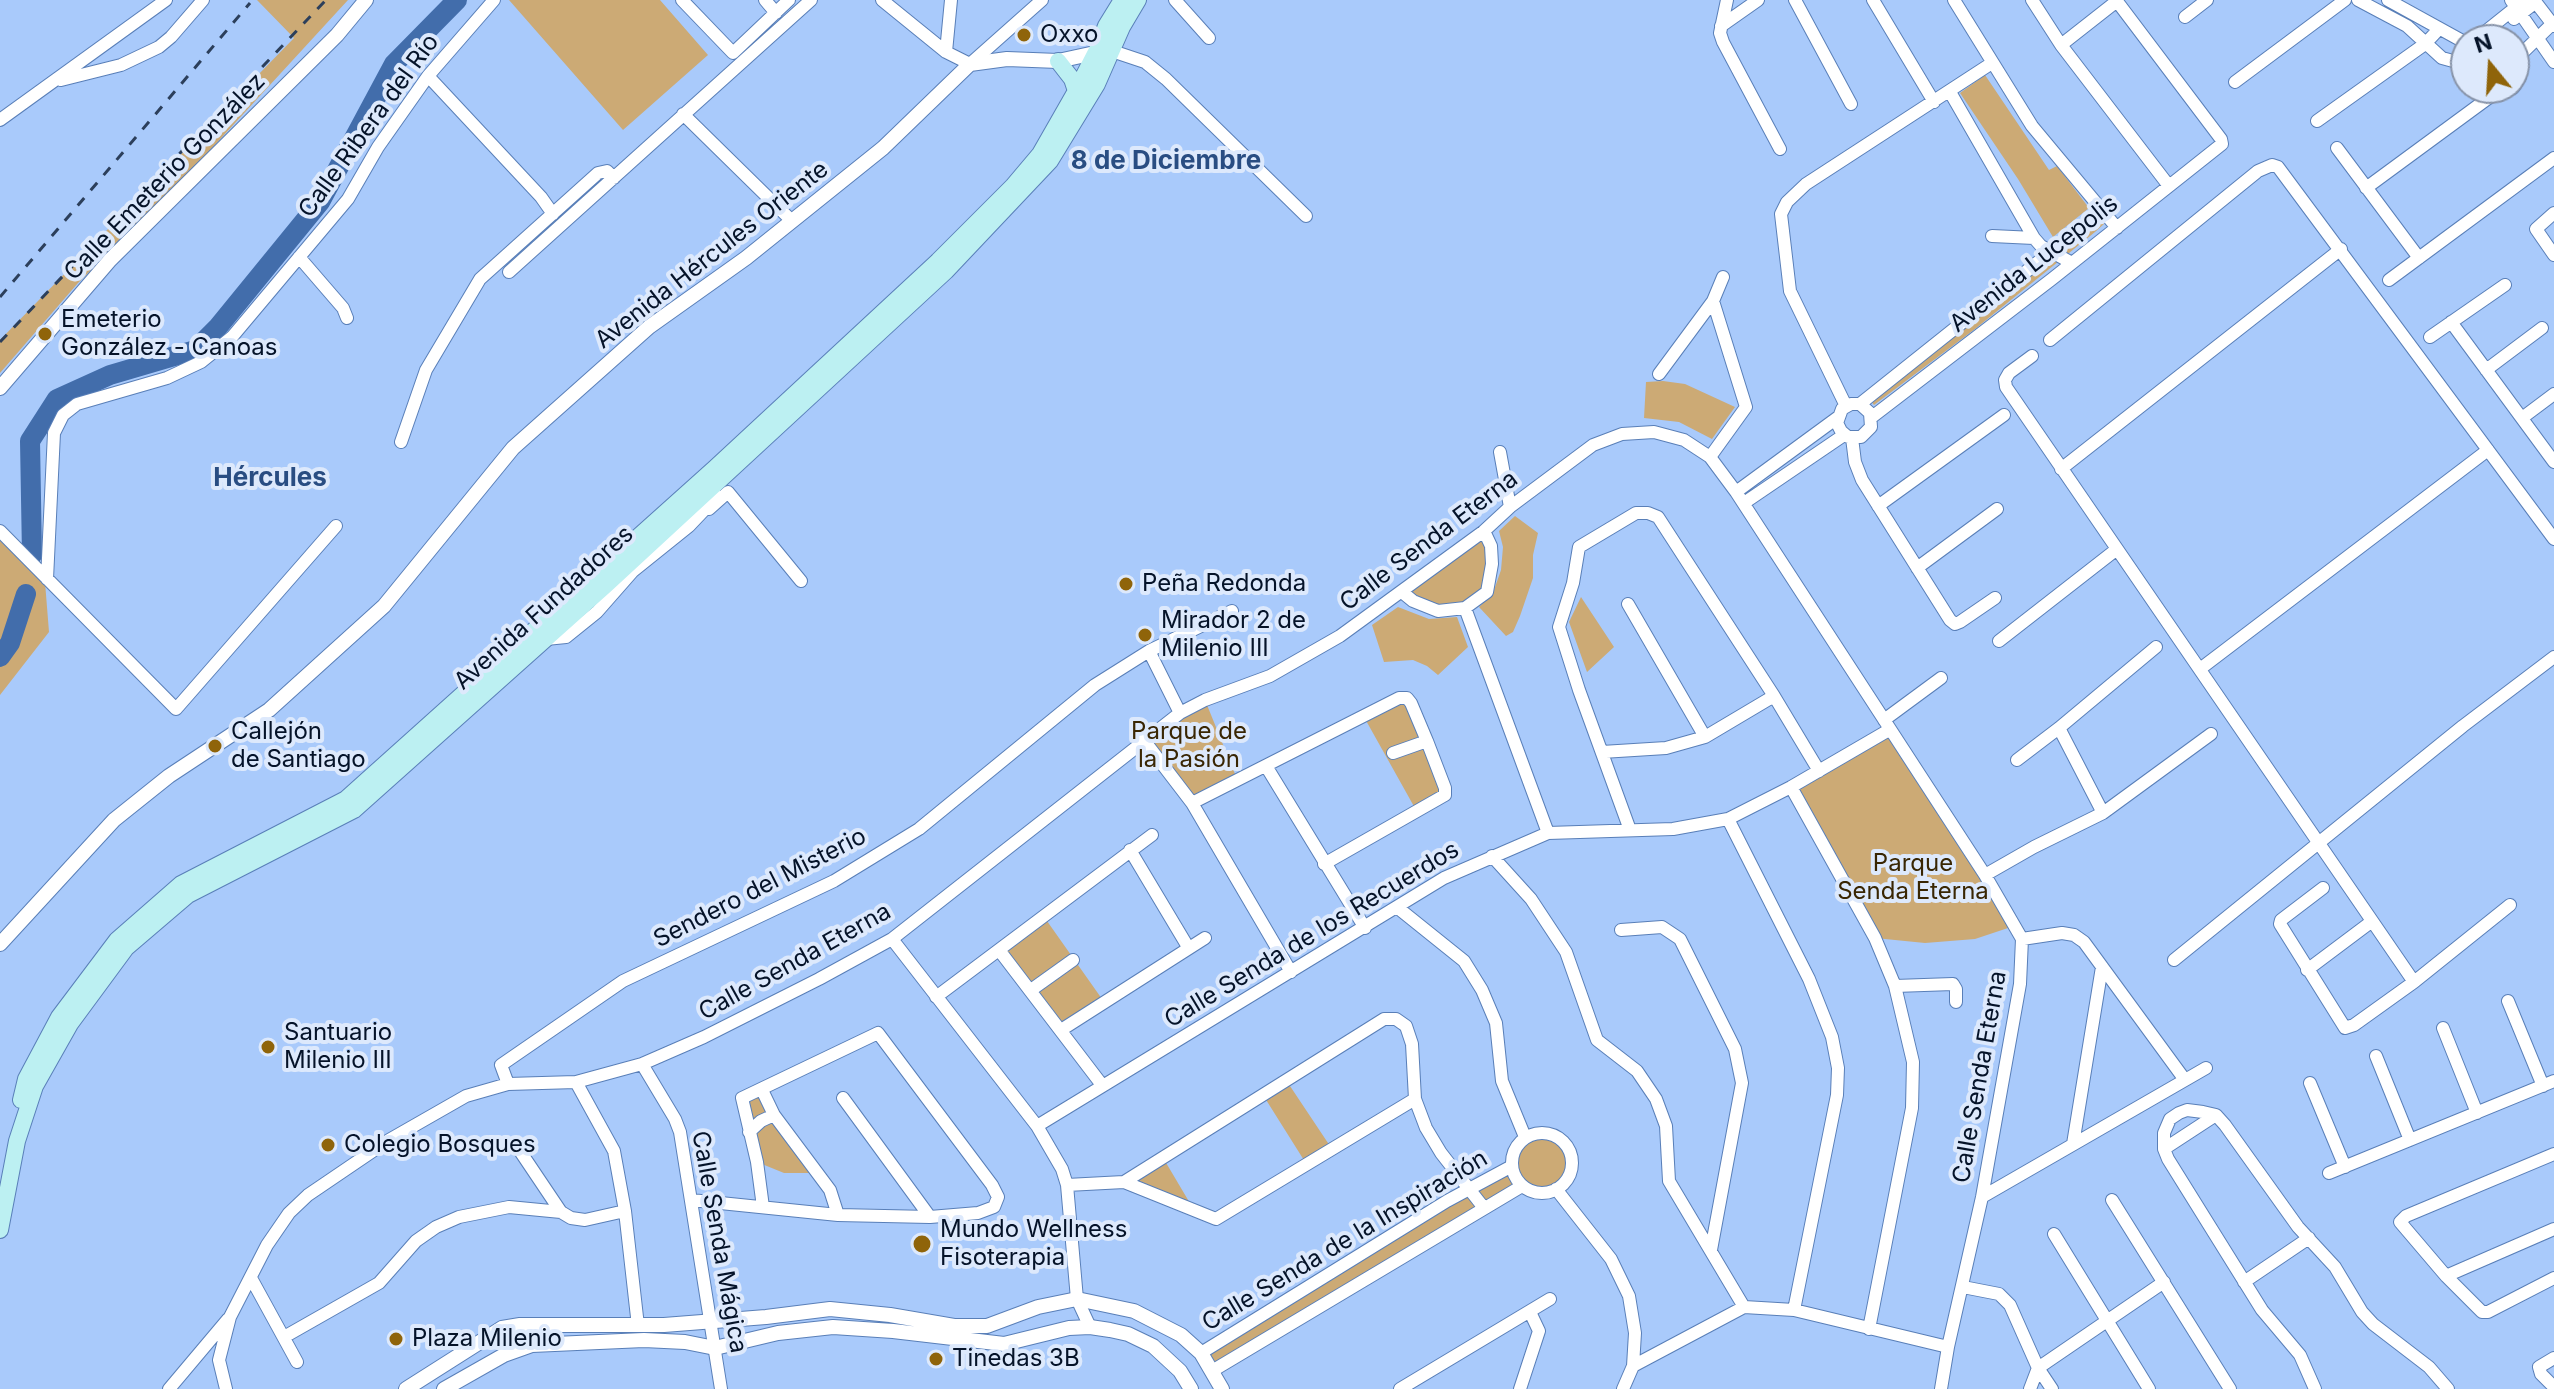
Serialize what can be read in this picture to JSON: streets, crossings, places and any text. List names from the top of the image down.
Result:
{
  "streets": {
    "main road": ["Avenida Fundadores"],
    "street": [
      "Calle Ribera del Río",
      "Calle Emeterio González",
      "Avenida Hércules Oriente",
      "Avenida Lucepolis",
      "Calle Senda Eterna",
      "Sendero del Misterio",
      "Calle Senda de los Recuerdos",
      "Calle Senda de la Inspiración",
      "Calle Senda Mágica"
    ]
  },
  "crossings": [
    ["Avenida Lucepolis", "Calle Senda Eterna"],
    ["Calle Senda Eterna", "Sendero del Misterio"],
    ["Calle Senda Eterna", "Calle Senda de los Recuerdos"],
    ["Calle Senda Eterna", "Calle Senda Mágica"]
  ],
  "districts": ["8 de Diciembre", "Hércules"],
  "parks": ["Parque de la Pasión", "Parque Senda Eterna"],
  "places": [
    "Oxxo",
    "Emeterio González - Canoas",
    "Peña Redonda",
    "Mirador 2 de Milenio III",
    "Callejón de Santiago",
    "Santuario Milenio III",
    "Colegio Bosques",
    "Mundo Wellness Fisoterapia",
    "Plaza Milenio",
    "Tinedas 3B"
  ],
  "north": "top"
}
